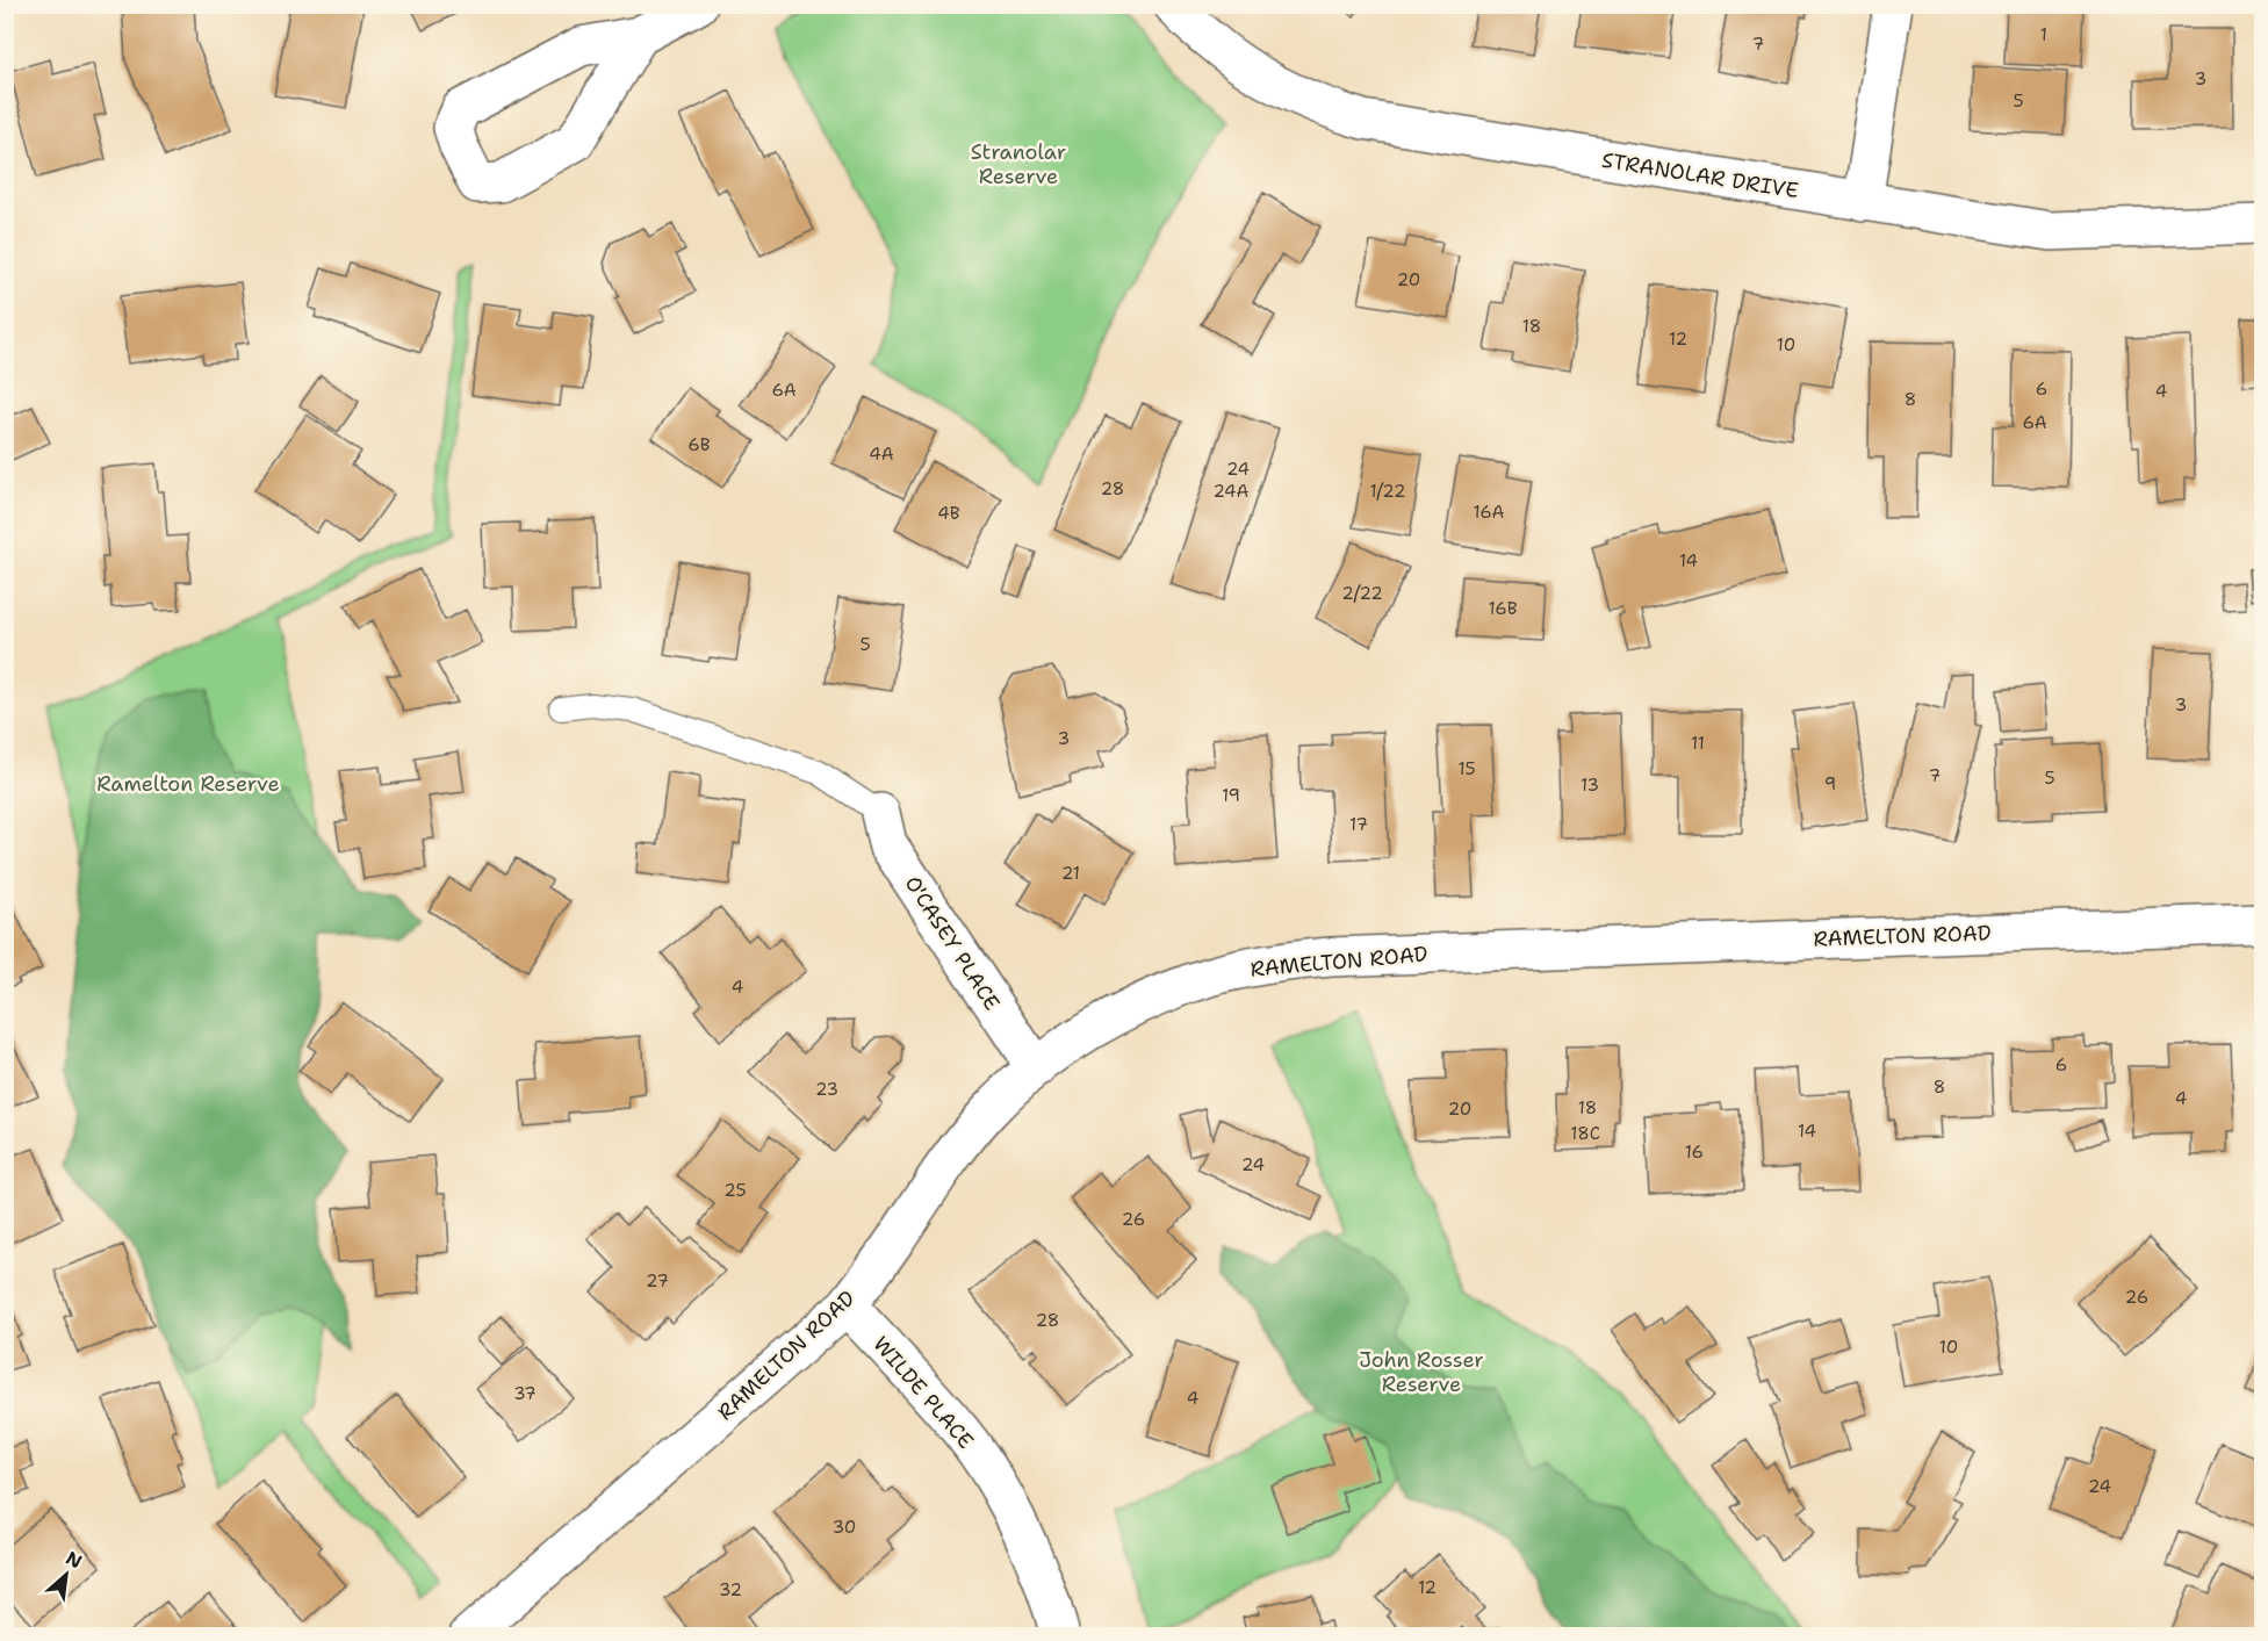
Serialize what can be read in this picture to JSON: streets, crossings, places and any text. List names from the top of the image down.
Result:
{
  "streets": {
    "street": [
      "STRANOLAR DRIVE",
      "RAMELTON ROAD",
      "O'CASEY PLACE",
      "WILDE PLACE"
    ]
  },
  "crossings": [
    ["RAMELTON ROAD", "O'CASEY PLACE"],
    ["RAMELTON ROAD", "WILDE PLACE"]
  ],
  "parks": ["Stranolar Reserve", "Ramelton Reserve", "John Rosser Reserve"],
  "house_numbers": [
    "1",
    "7",
    "3",
    "5",
    "20",
    "18",
    "12",
    "10",
    "6",
    "6A",
    "4",
    "8",
    "6A",
    "6B",
    "4A",
    "24",
    "28",
    "24A",
    "1/22",
    "16A",
    "4B",
    "14",
    "2/22",
    "16B",
    "5",
    "3",
    "3",
    "11",
    "15",
    "7",
    "5",
    "9",
    "13",
    "19",
    "17",
    "21",
    "4",
    "6",
    "8",
    "23",
    "4",
    "18",
    "20",
    "14",
    "18C",
    "16",
    "24",
    "25",
    "26",
    "27",
    "26",
    "28",
    "10",
    "37",
    "4",
    "24",
    "30",
    "12",
    "32"
  ],
  "north": "top right"
}
